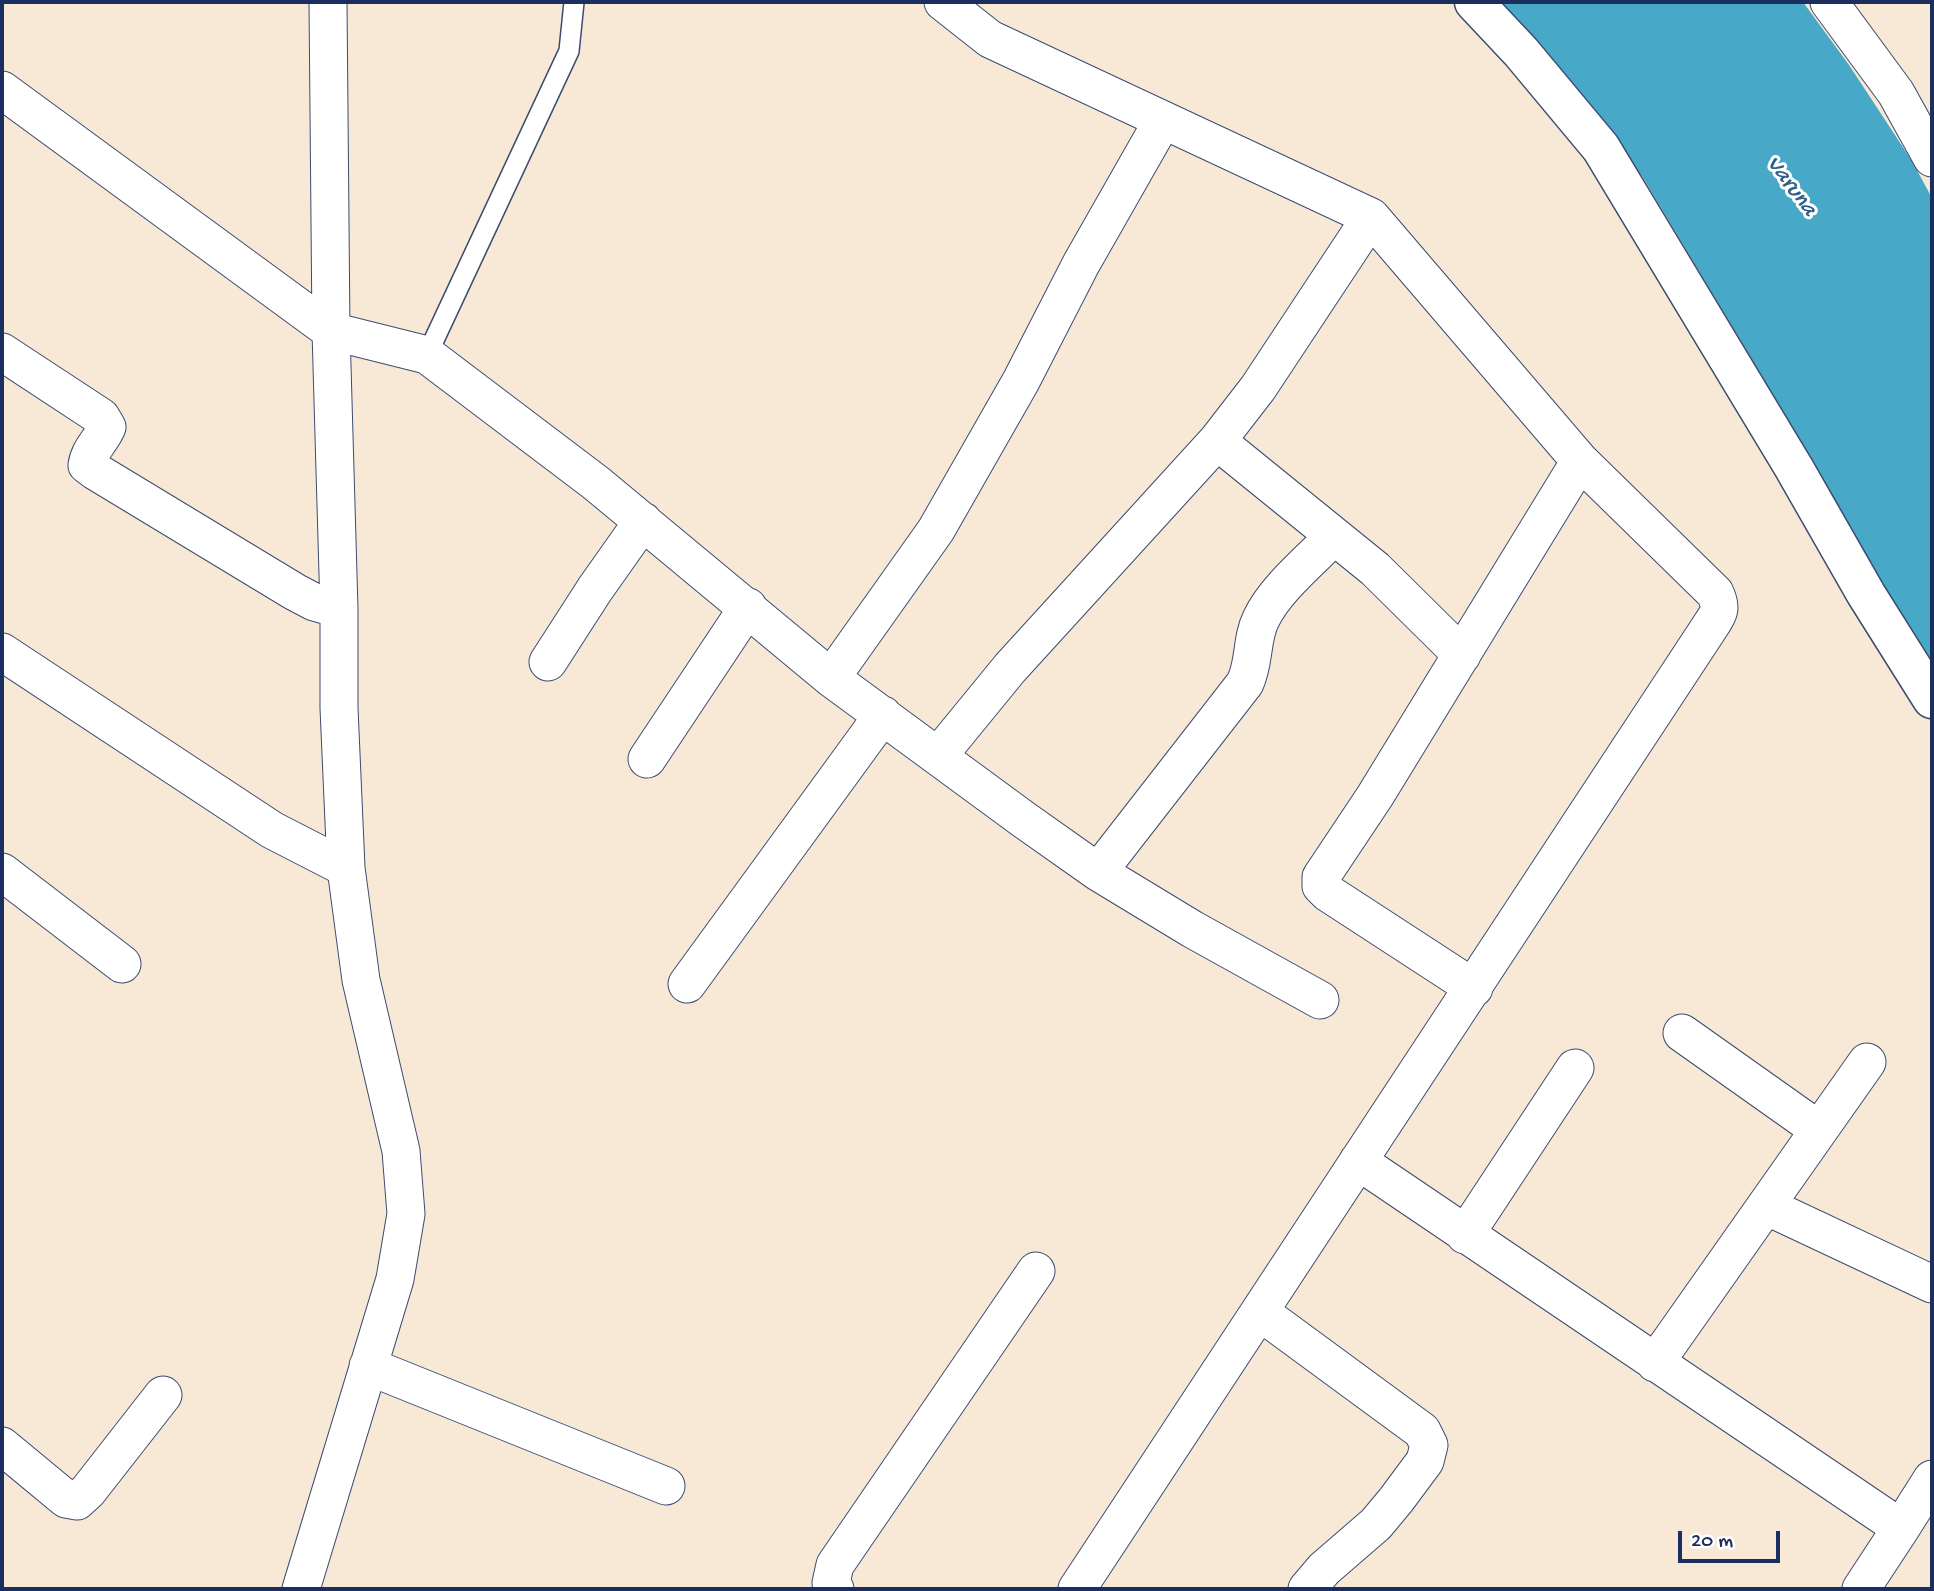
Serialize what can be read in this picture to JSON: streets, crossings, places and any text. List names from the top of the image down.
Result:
{
  "water": ["Varuna"],
  "scale_bar": "20 m"
}
